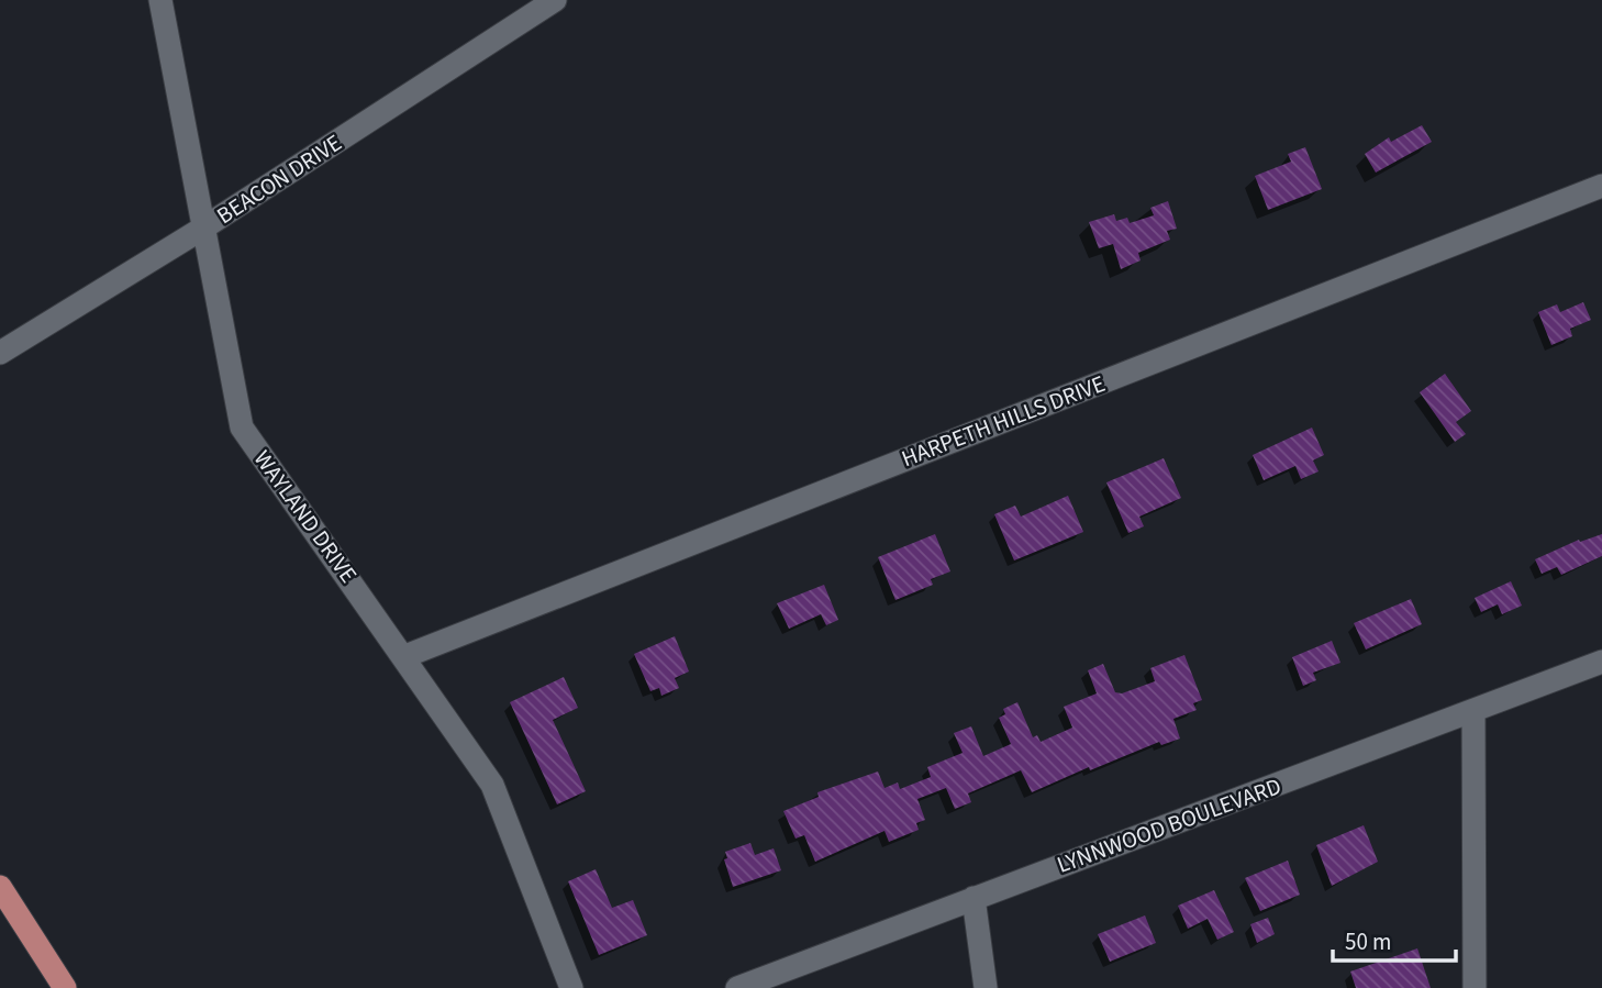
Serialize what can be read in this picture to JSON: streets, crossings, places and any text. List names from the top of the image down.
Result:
{
  "streets": {
    "street": [
      "BEACON DRIVE",
      "HARPETH HILLS DRIVE",
      "WAYLAND DRIVE",
      "LYNNWOOD BOULEVARD"
    ]
  },
  "crossings": [
    ["BEACON DRIVE", "WAYLAND DRIVE"],
    ["HARPETH HILLS DRIVE", "WAYLAND DRIVE"]
  ],
  "scale_bar": "50 m"
}
